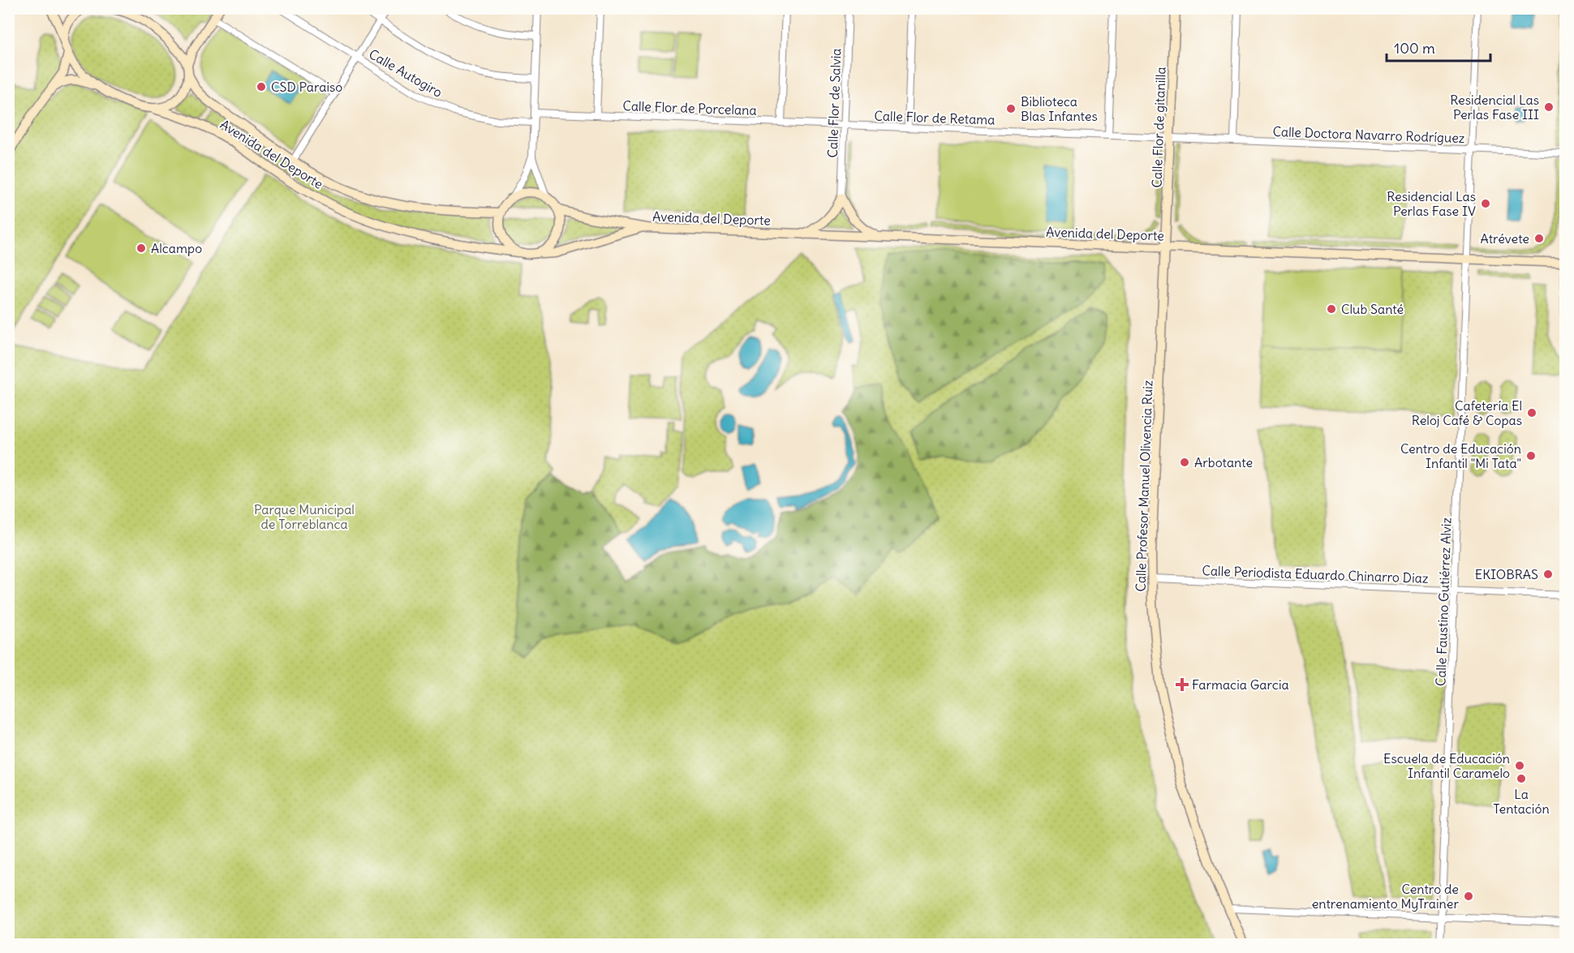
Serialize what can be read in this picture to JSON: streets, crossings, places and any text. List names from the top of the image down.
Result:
{
  "streets": {
    "street": [
      "Calle Autogiro",
      "Calle Flor de Salvia",
      "Calle Flor de Porcelana",
      "Calle Flor de Retama",
      "Calle Flor de gitanilla",
      "Calle Doctora Navarro Rodríguez",
      "Avenida del Deporte",
      "Calle Profesor Manuel Olivencia Ruiz",
      "Calle Periodista Eduardo Chinarro Diaz",
      "Calle Faustino Gutiérrez Alviz"
    ]
  },
  "crossings": [
    ["Calle Flor de Salvia", "Calle Flor de Porcelana"],
    ["Calle Flor de Salvia", "Calle Flor de Retama"],
    ["Calle Flor de Porcelana", "Calle Flor de Retama"],
    ["Calle Flor de Retama", "Calle Flor de gitanilla"],
    ["Calle Flor de Retama", "Calle Doctora Navarro Rodríguez"],
    ["Calle Flor de gitanilla", "Calle Doctora Navarro Rodríguez"],
    ["Calle Flor de gitanilla", "Avenida del Deporte"],
    ["Calle Flor de gitanilla", "Calle Profesor Manuel Olivencia Ruiz"],
    ["Calle Doctora Navarro Rodríguez", "Calle Faustino Gutiérrez Alviz"],
    ["Avenida del Deporte", "Calle Profesor Manuel Olivencia Ruiz"],
    ["Avenida del Deporte", "Calle Faustino Gutiérrez Alviz"],
    ["Calle Profesor Manuel Olivencia Ruiz", "Calle Periodista Eduardo Chinarro Diaz"],
    ["Calle Periodista Eduardo Chinarro Diaz", "Calle Faustino Gutiérrez Alviz"]
  ],
  "parks": ["Parque Municipal de Torreblanca"],
  "places": {
    "other": [
      "CSD Paraiso",
      "Residencial Las Perlas Fase III",
      "Biblioteca Blas Infantes",
      "Residencial Las Perlas Fase IV",
      "Atrévete",
      "Alcampo",
      "Club Santé",
      "Cafetería El Reloj Café & Copas",
      "Centro de Educación Infantil \"Mi Tata\"",
      "Arbotante",
      "EKIOBRAS",
      "Escuela de Educación Infantil Caramelo",
      "La Tentación",
      "Centro de entrenamiento MyTrainer"
    ],
    "health": ["Farmacia Garcia"]
  },
  "scale_bar": "100 m"
}
